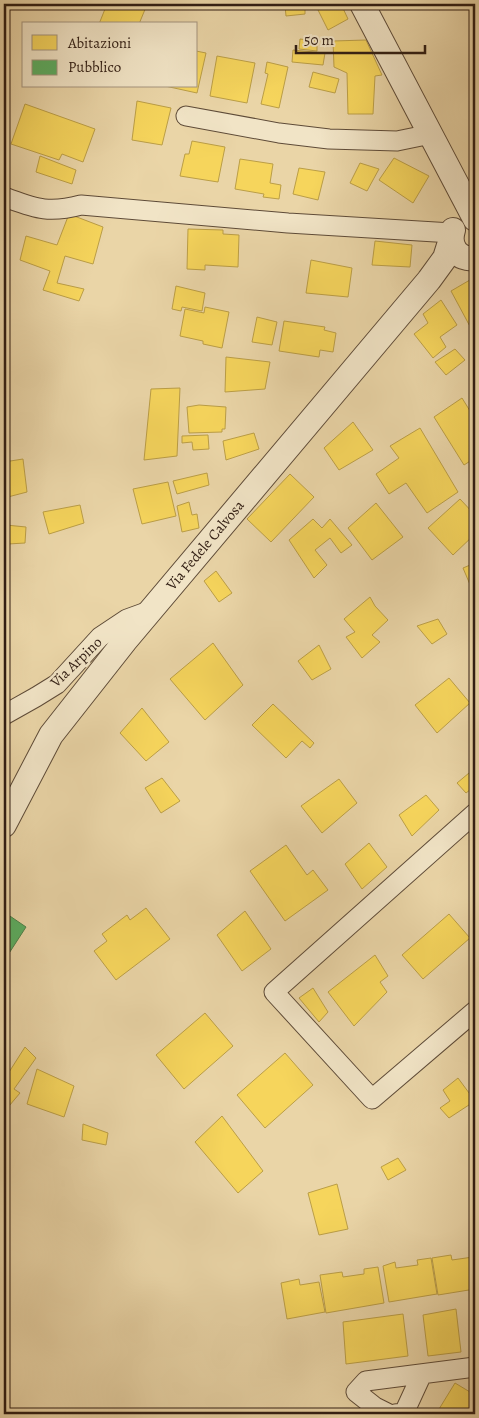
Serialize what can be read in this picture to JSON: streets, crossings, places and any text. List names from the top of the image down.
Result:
{
  "streets": {
    "street": ["Via Fedele Calvosa", "Via Arpino"]
  },
  "crossings": [
    ["Via Fedele Calvosa", "Via Arpino"]
  ],
  "legend": ["Abitazioni", "Pubblico"],
  "scale_bar": "50 m"
}
